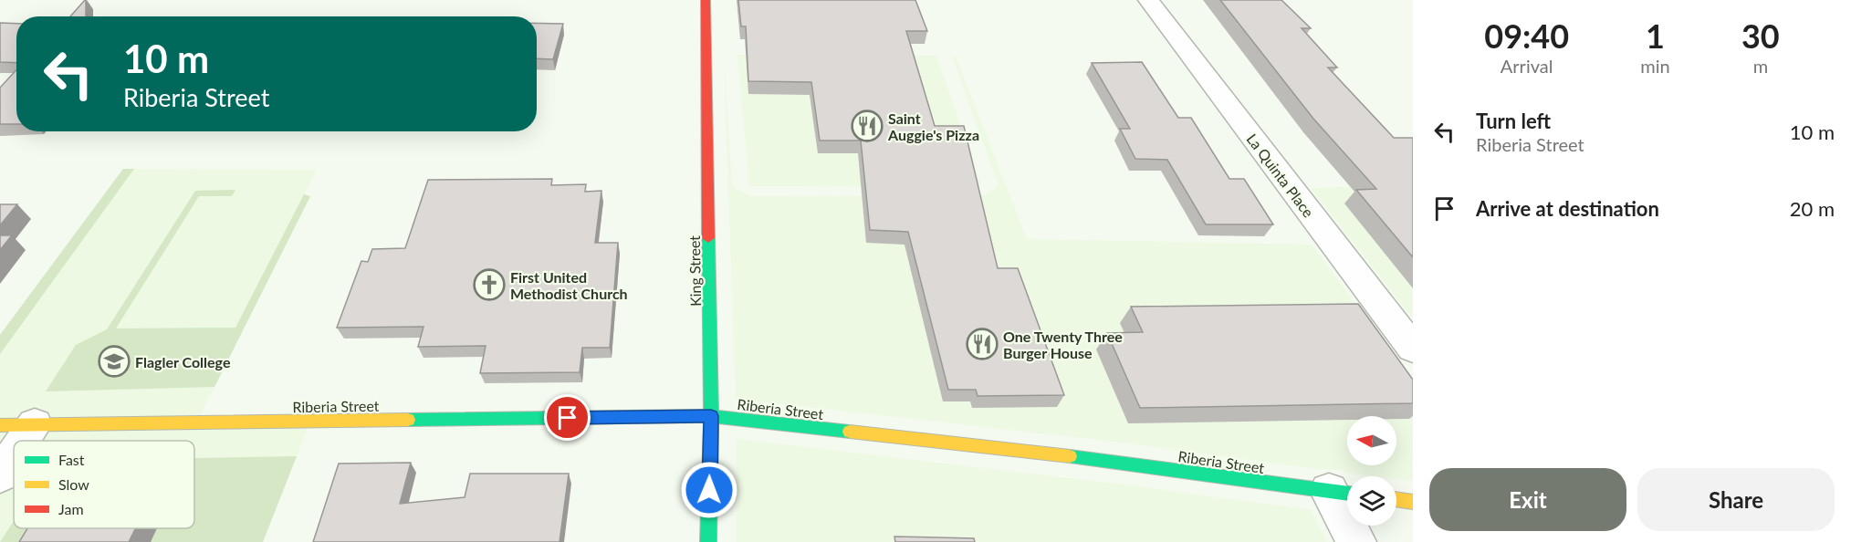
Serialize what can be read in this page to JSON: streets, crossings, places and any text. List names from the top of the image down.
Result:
{
  "streets": {
    "street": ["La Quinta Place", "King Street", "Riberia Street"]
  },
  "crossings": [
    ["King Street", "Riberia Street"]
  ],
  "places": {
    "restaurant": ["Saint Auggie's Pizza", "One Twenty Three Burger House"],
    "church": ["First United Methodist Church"],
    "school or university": ["Flagler College"]
  },
  "legend": ["Fast", "Slow", "Jam"],
  "north": "left",
  "page": {
    "eta": [
      "09:40",
      "Arrival",
      "1",
      "min",
      "30",
      "m"
    ],
    "turn": ["10 m", "Riberia Street"],
    "list": [
      {
        "name": "Turn left",
        "note": "Riberia Street",
        "value": "10 m"
      },
      {
        "name": "Arrive at destination",
        "value": "20 m"
      }
    ],
    "buttons": ["Exit", "Share"]
  }
}
